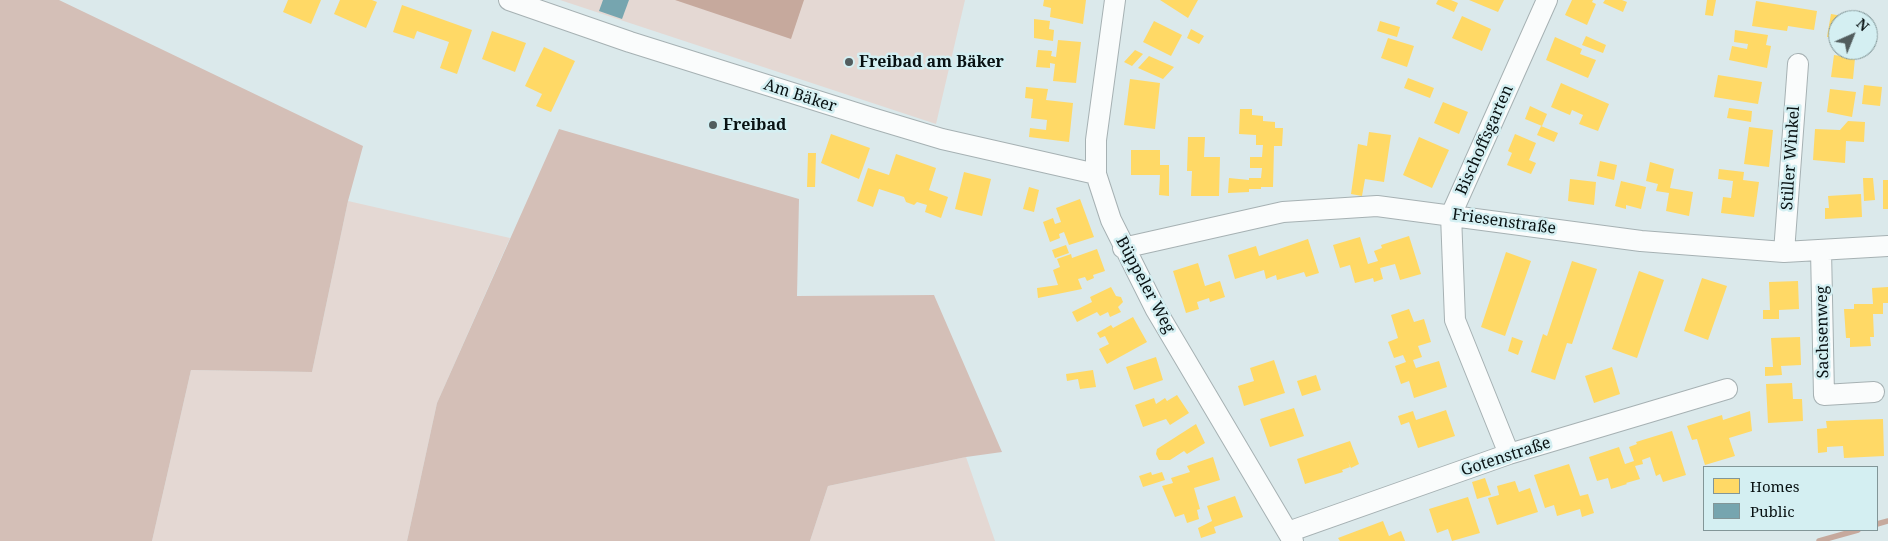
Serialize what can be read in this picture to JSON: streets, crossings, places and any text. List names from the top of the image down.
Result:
{
  "streets": {
    "street": [
      "Am Bäker",
      "Bischoffsgarten",
      "Stiller Winkel",
      "Friesenstraße",
      "Büppeler Weg",
      "Sachsenweg",
      "Gotenstraße"
    ]
  },
  "crossings": [
    ["Am Bäker", "Büppeler Weg"],
    ["Bischoffsgarten", "Friesenstraße"],
    ["Bischoffsgarten", "Gotenstraße"],
    ["Stiller Winkel", "Friesenstraße"],
    ["Friesenstraße", "Büppeler Weg"],
    ["Friesenstraße", "Sachsenweg"],
    ["Büppeler Weg", "Gotenstraße"]
  ],
  "places": ["Freibad am Bäker", "Freibad"],
  "legend": ["Homes", "Public"],
  "north": "top right"
}
